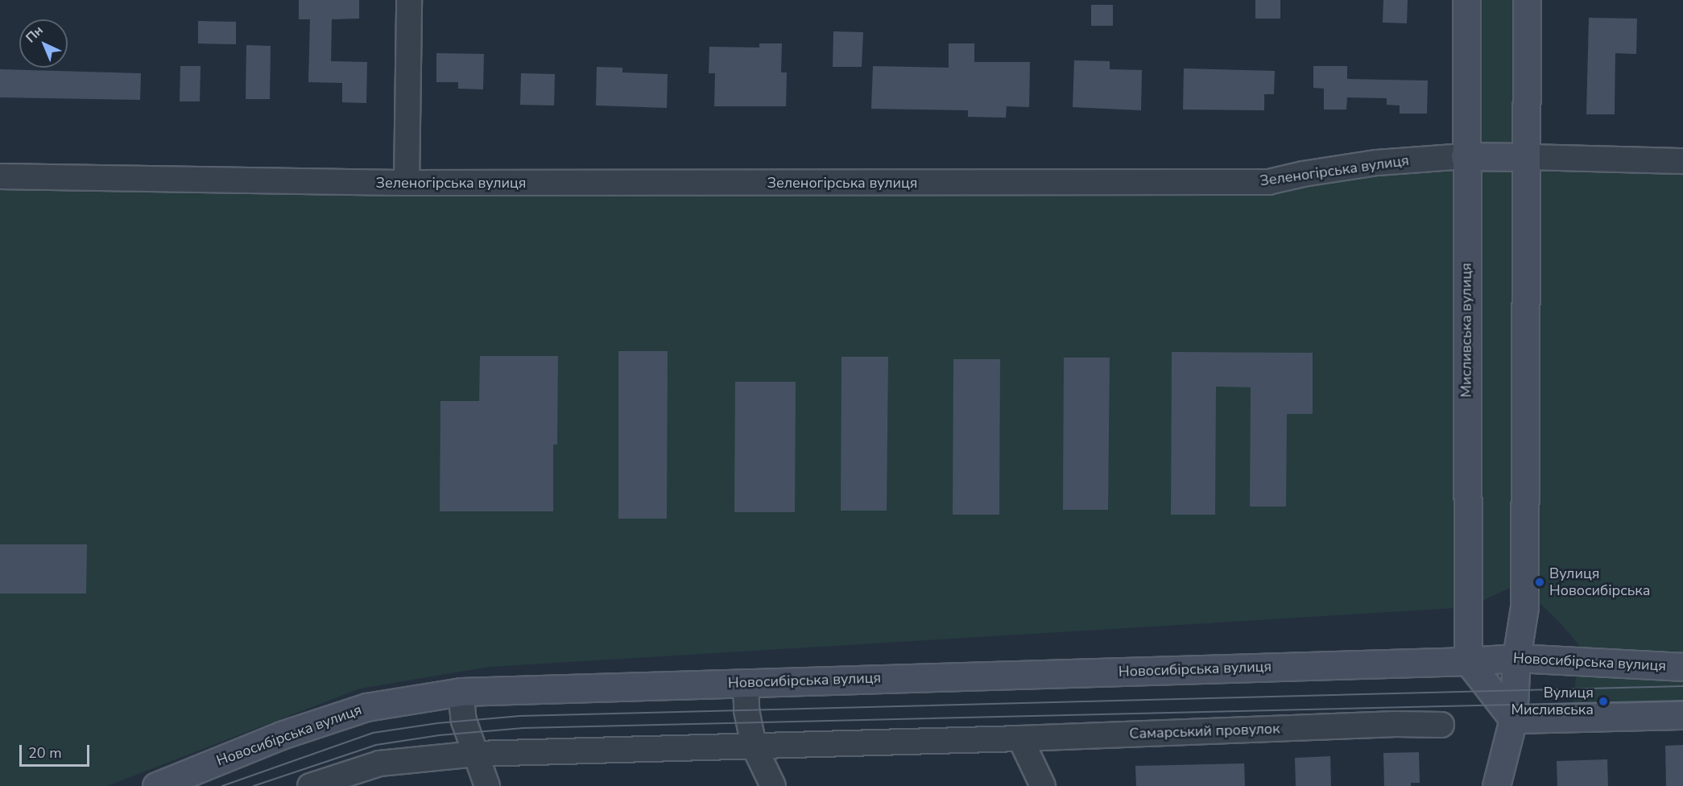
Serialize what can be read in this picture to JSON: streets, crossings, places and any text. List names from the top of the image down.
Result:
{
  "streets": {
    "main road": ["Зеленогірська вулиця", "Мисливська вулиця", "Новосибірська вулиця"],
    "street": ["Самарський провулок"]
  },
  "crossings": [
    ["Зеленогірська вулиця", "Мисливська вулиця"],
    ["Мисливська вулиця", "Новосибірська вулиця"]
  ],
  "places": ["Вулиця Новосибірська", "Вулиця Мисливська"],
  "scale_bar": "20 m",
  "north": "top left"
}
